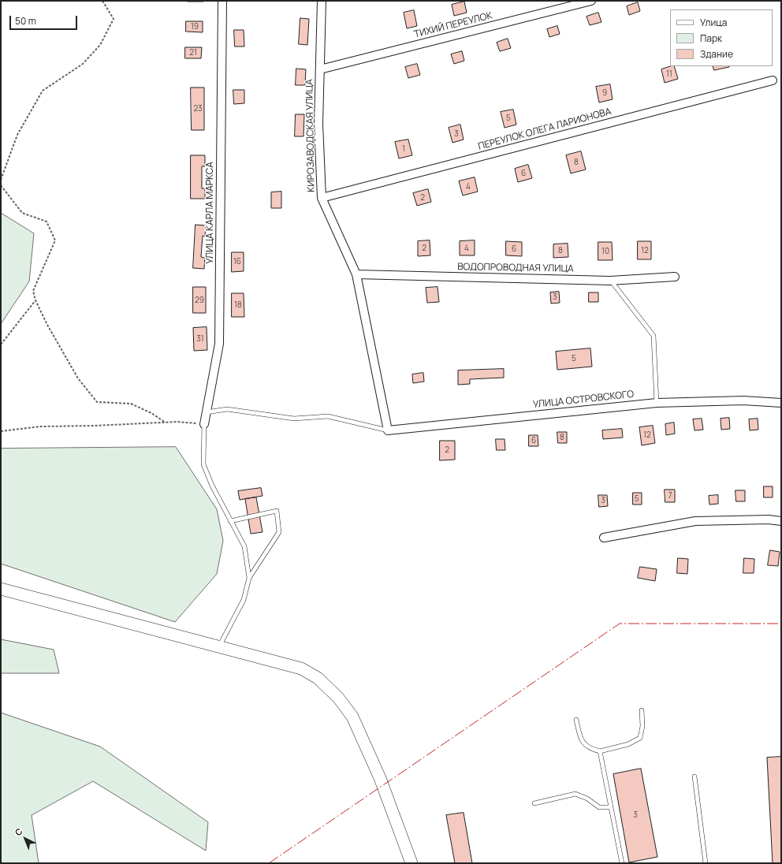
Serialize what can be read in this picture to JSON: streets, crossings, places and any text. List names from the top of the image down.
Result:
{
  "streets": {
    "street": [
      "ТИХИЙ ПЕРЕУЛОК",
      "ПЕРЕУЛОК ОЛЕГА ЛАРИОНОВА",
      "КИРОЗАВОДСКАЯ УЛИЦА",
      "УЛИЦА КАРЛА МАРКСА",
      "ВОДОПРОВОДНАЯ УЛИЦА",
      "УЛИЦА ОСТРОВСКОГО"
    ]
  },
  "crossings": [
    ["ТИХИЙ ПЕРЕУЛОК", "КИРОЗАВОДСКАЯ УЛИЦА"],
    ["ПЕРЕУЛОК ОЛЕГА ЛАРИОНОВА", "КИРОЗАВОДСКАЯ УЛИЦА"],
    ["КИРОЗАВОДСКАЯ УЛИЦА", "ВОДОПРОВОДНАЯ УЛИЦА"],
    ["КИРОЗАВОДСКАЯ УЛИЦА", "УЛИЦА ОСТРОВСКОГО"]
  ],
  "house_numbers": [
    "19",
    "21",
    "11",
    "9",
    "23",
    "5",
    "3",
    "1",
    "8",
    "6",
    "4",
    "2",
    "2",
    "4",
    "6",
    "8",
    "12",
    "10",
    "16",
    "3",
    "29",
    "18",
    "31",
    "5",
    "12",
    "8",
    "6",
    "2",
    "7",
    "5",
    "3",
    "3"
  ],
  "legend": ["Улица", "Парк", "Здание"],
  "scale_bar": "50 m",
  "north": "top left"
}
